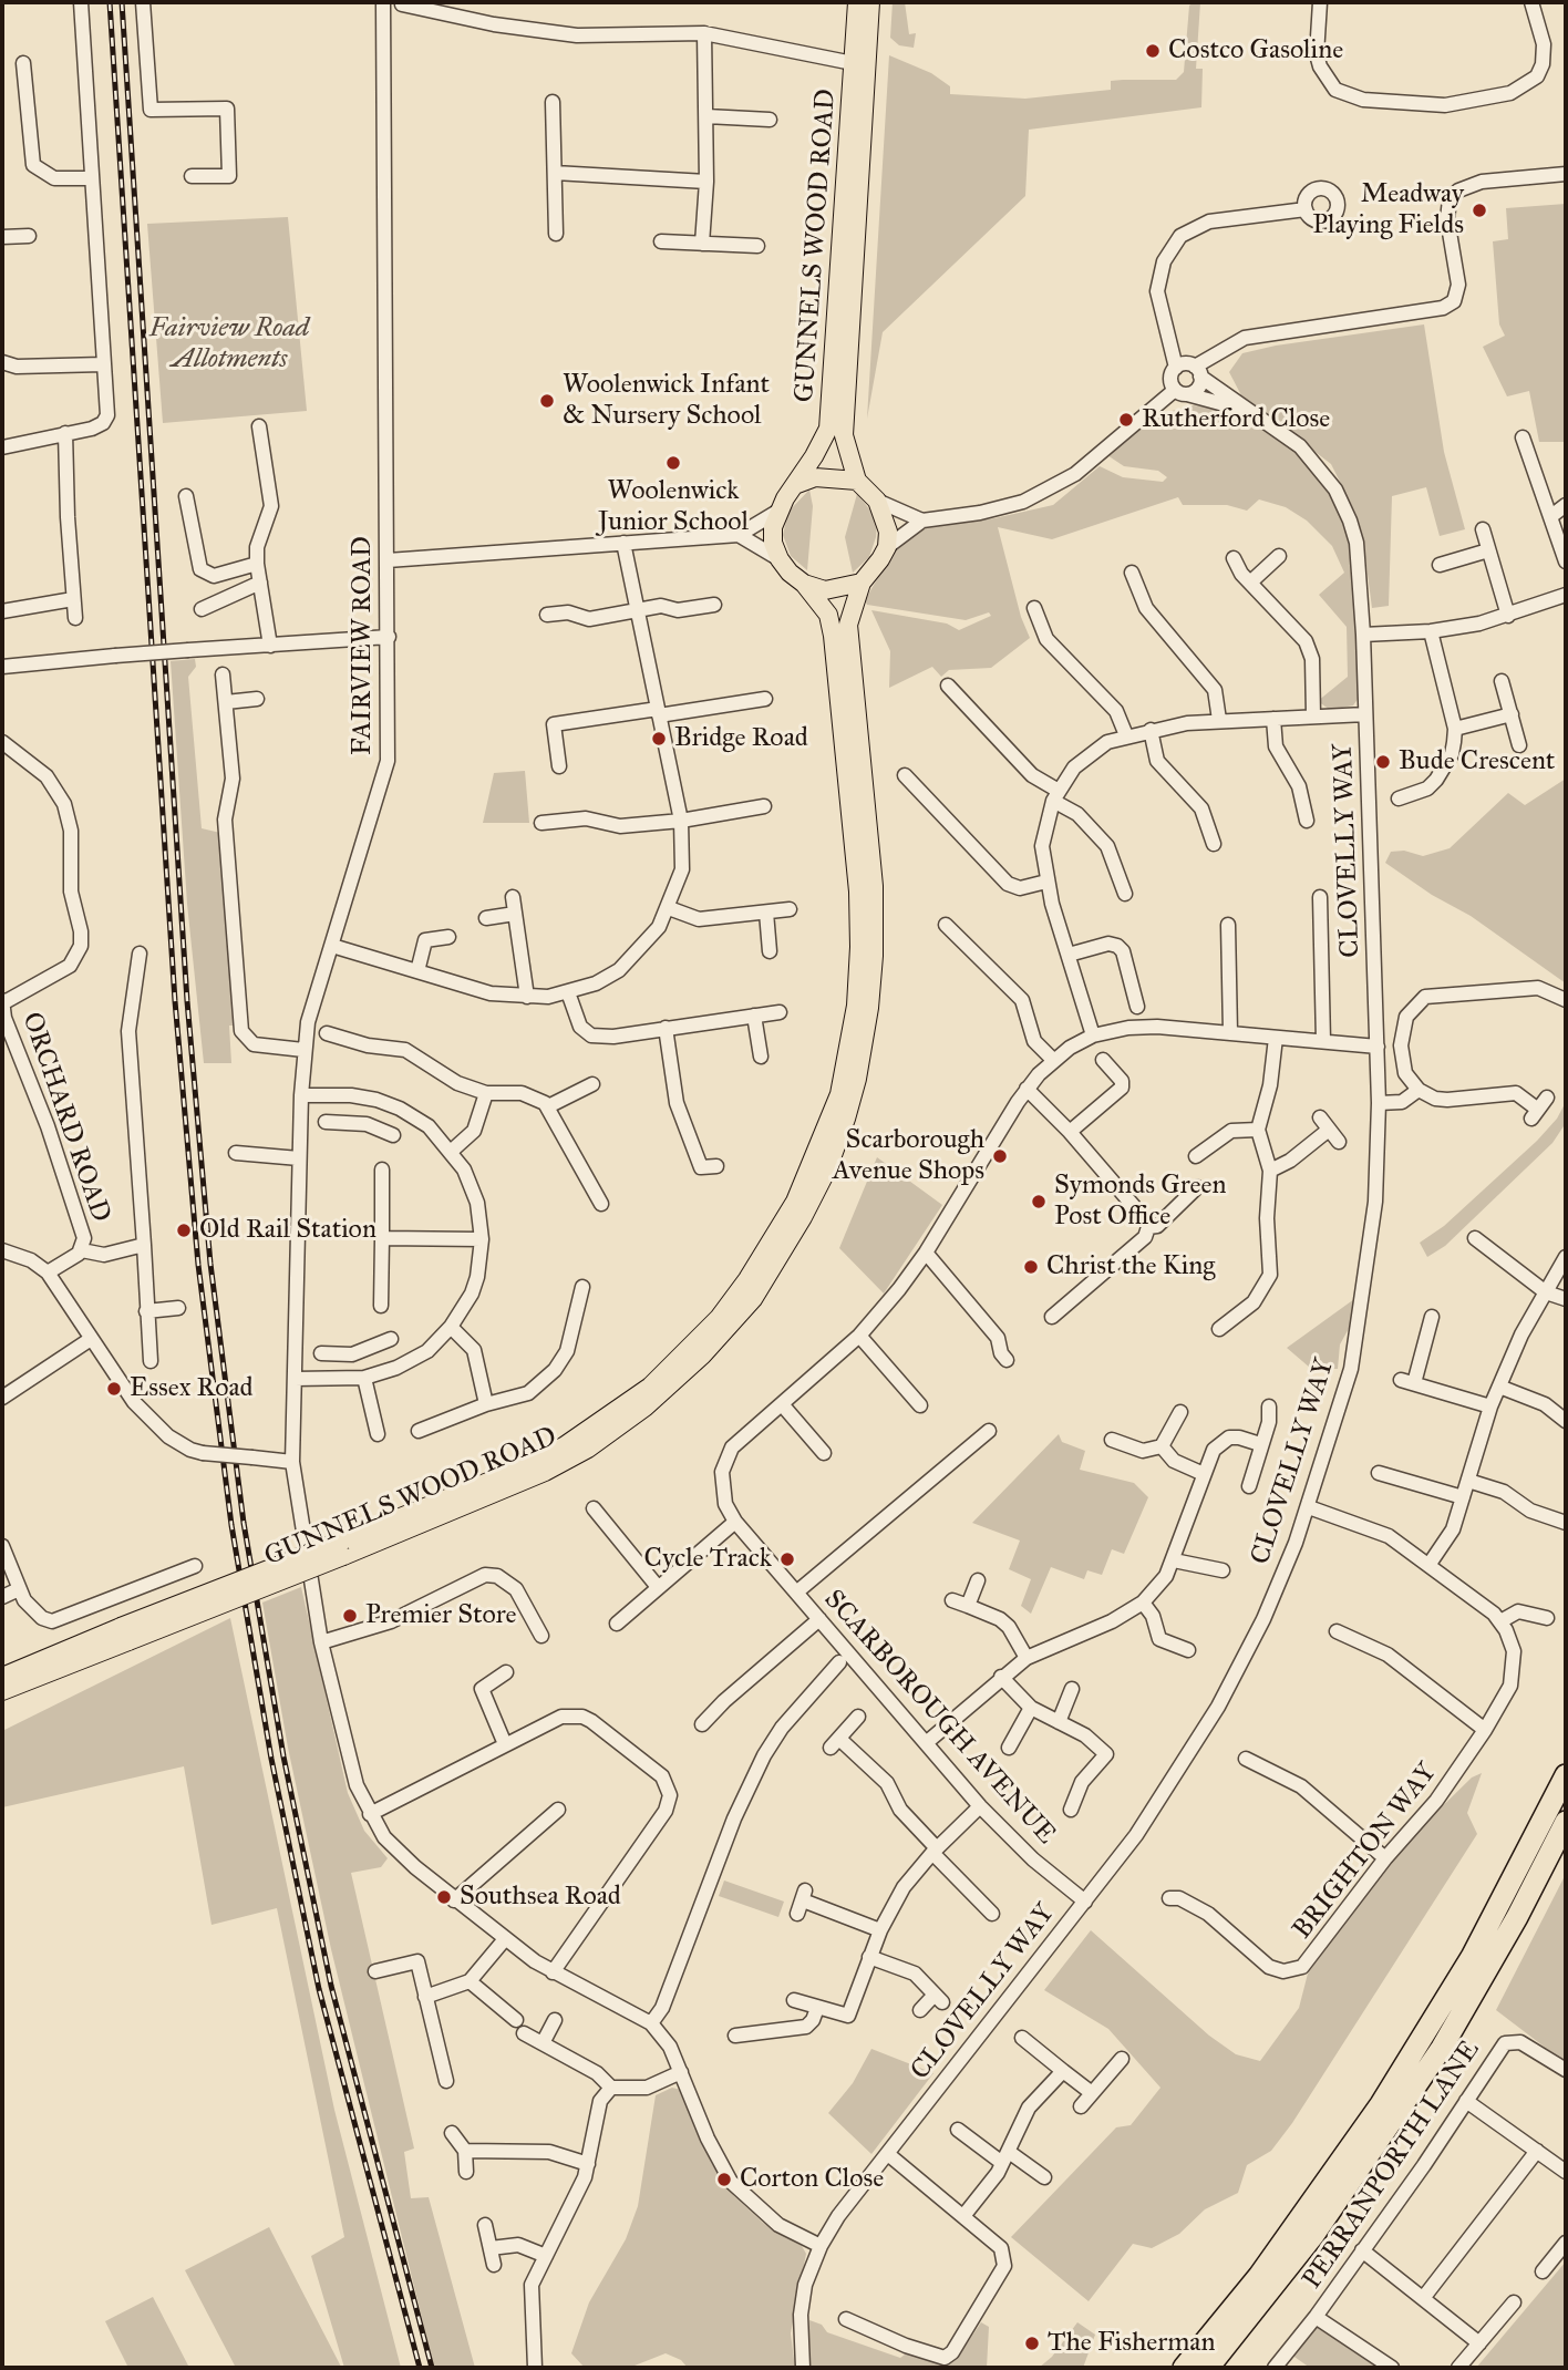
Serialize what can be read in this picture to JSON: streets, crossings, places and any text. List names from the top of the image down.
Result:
{
  "streets": {
    "main road": ["GUNNELS WOOD ROAD"],
    "street": [
      "FAIRVIEW ROAD",
      "CLOVELLY WAY",
      "ORCHARD ROAD",
      "SCARBOROUGH AVENUE",
      "BRIGHTON WAY",
      "PERRANPORTH LANE"
    ]
  },
  "crossings": [
    ["CLOVELLY WAY", "SCARBOROUGH AVENUE"]
  ],
  "parks": ["Fairview Road Allotments"],
  "places": [
    "Costco Gasoline",
    "Meadway Playing Fields",
    "Woolenwick Infant & Nursery School",
    "Rutherford Close",
    "Woolenwick Junior School",
    "Bridge Road",
    "Bude Crescent",
    "Scarborough Avenue Shops",
    "Symonds Green Post Office",
    "Old Rail Station",
    "Christ the King",
    "Essex Road",
    "Cycle Track",
    "Premier Store",
    "Southsea Road",
    "Corton Close",
    "The Fisherman"
  ]
}
